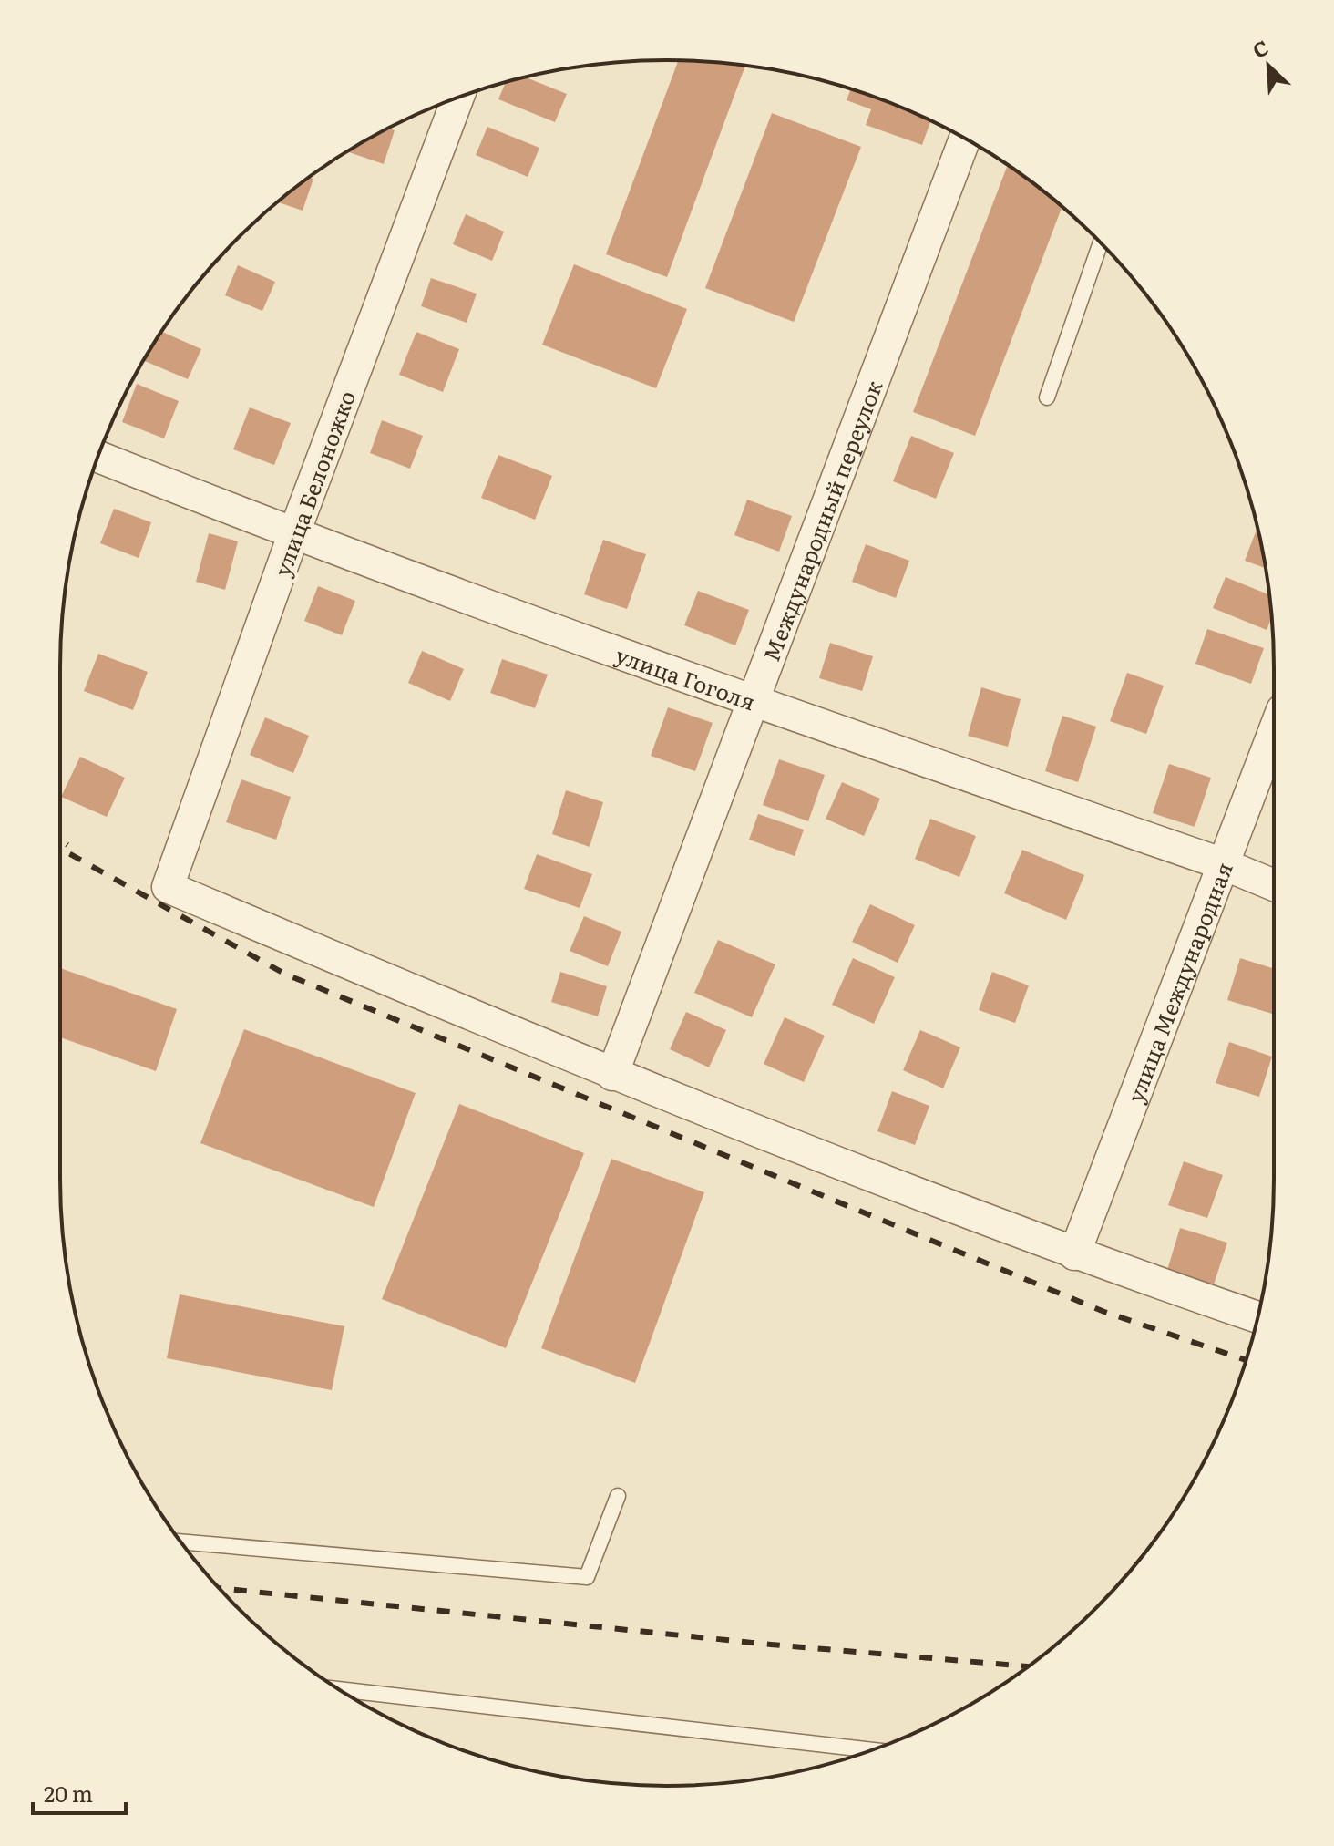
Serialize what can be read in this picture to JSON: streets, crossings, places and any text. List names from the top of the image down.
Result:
{
  "streets": {
    "street": [
      "улица Белоножко",
      "Международный переулок",
      "улица Гоголя",
      "улица Международная"
    ]
  },
  "crossings": [
    ["улица Белоножко", "Международный переулок"],
    ["улица Белоножко", "улица Гоголя"],
    ["Международный переулок", "улица Гоголя"],
    ["улица Гоголя", "улица Международная"]
  ],
  "scale_bar": "20 m",
  "north": "top left"
}
